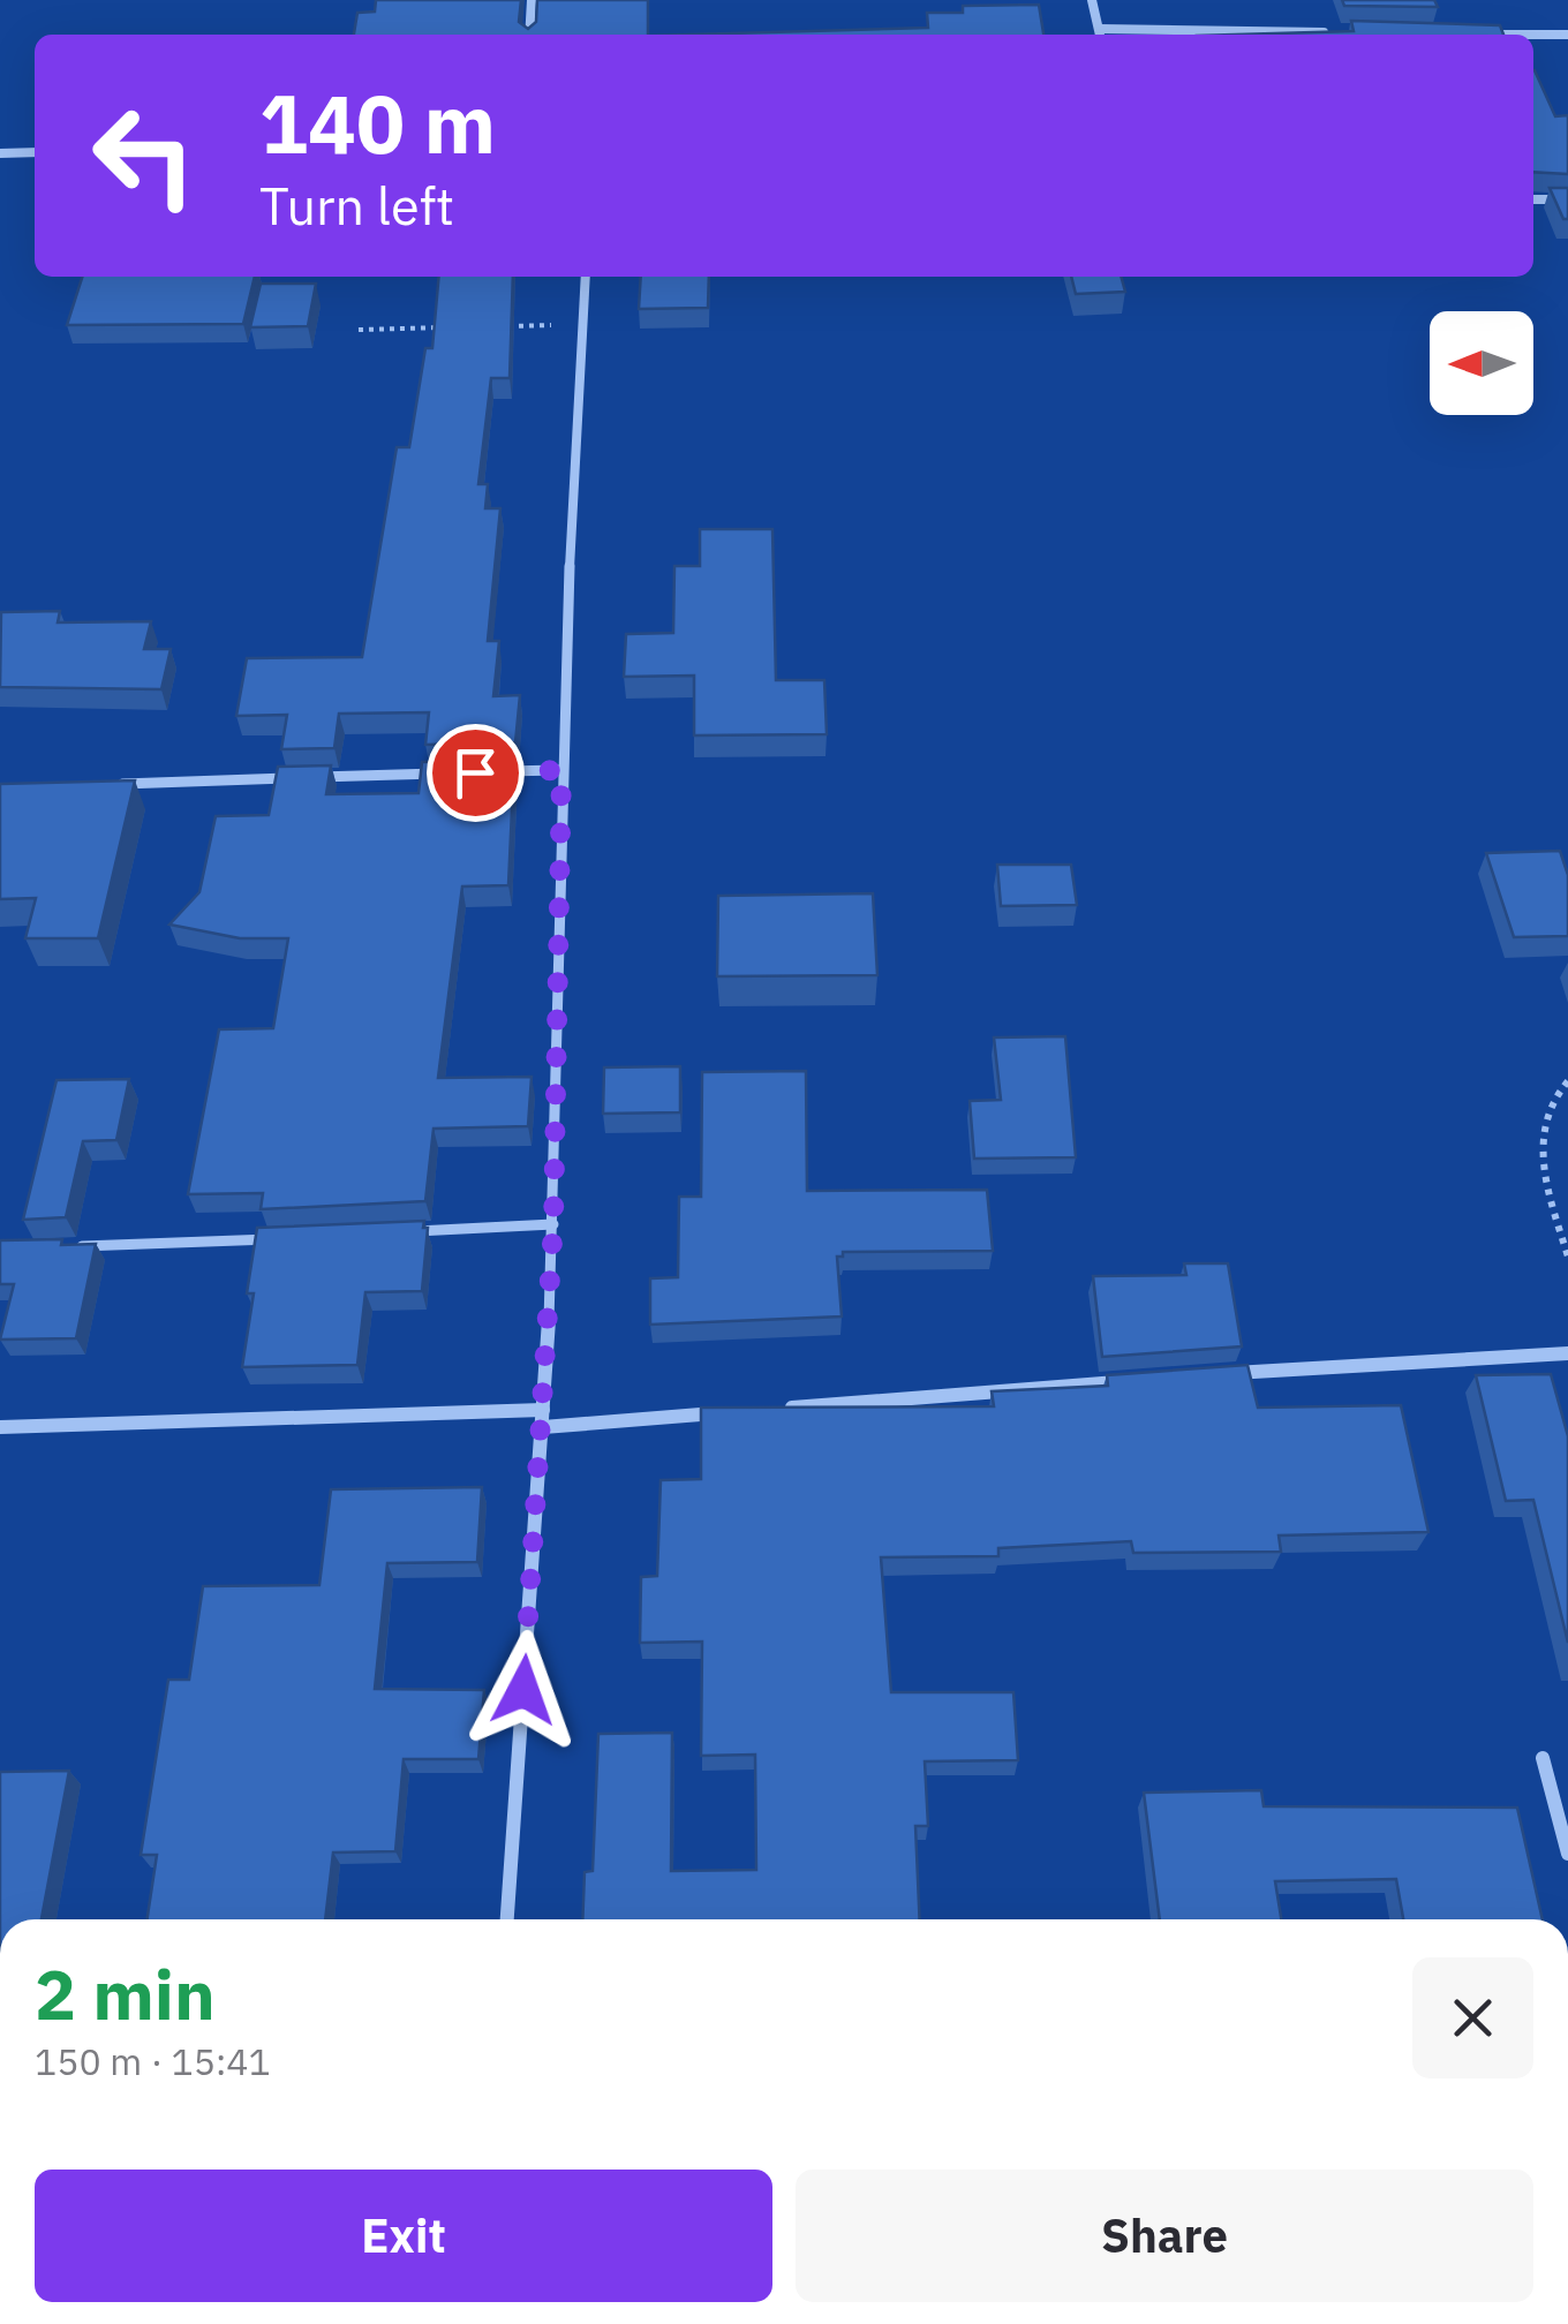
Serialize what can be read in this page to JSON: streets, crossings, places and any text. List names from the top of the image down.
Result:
{
  "north": "left",
  "page": {
    "turn": ["140 m", "Turn left"],
    "heading": ["2 min", "150 m · 15:41"],
    "buttons": ["Exit", "Share"]
  }
}
